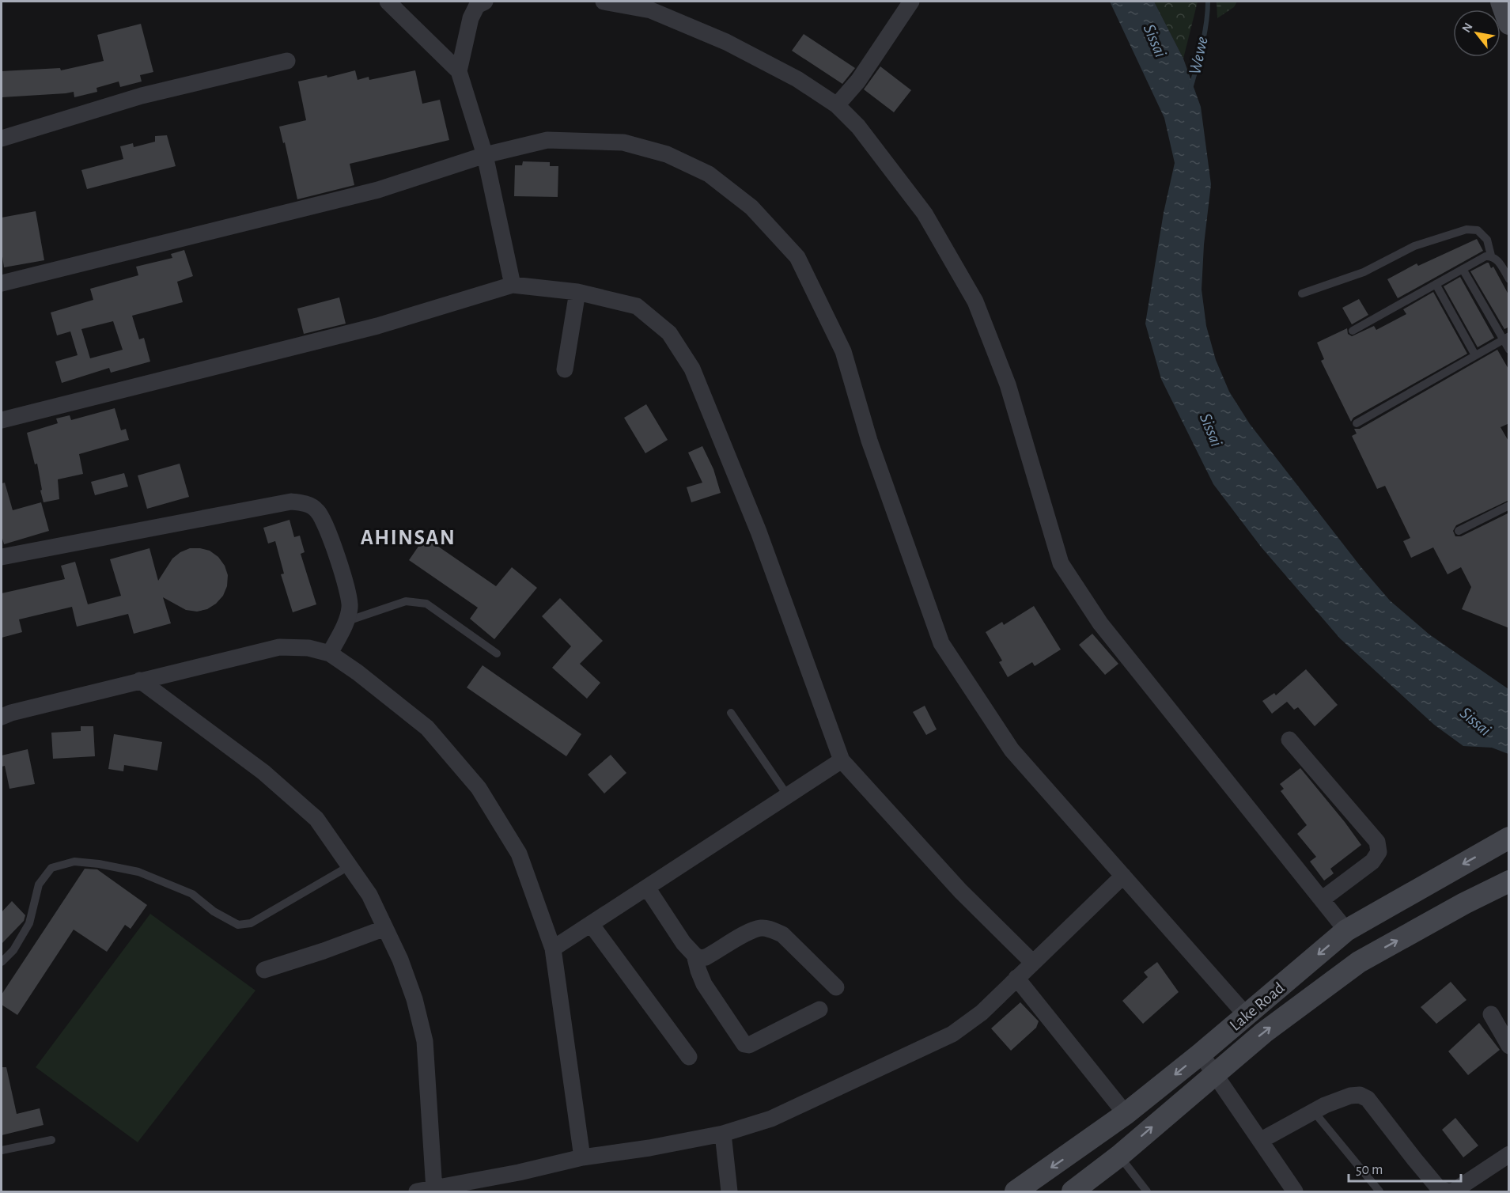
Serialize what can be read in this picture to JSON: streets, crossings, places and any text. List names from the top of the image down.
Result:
{
  "streets": {
    "main road": ["Lake Road"]
  },
  "districts": ["AHINSAN"],
  "water": ["Sissai", "Wewe"],
  "scale_bar": "50 m",
  "north": "top left"
}
